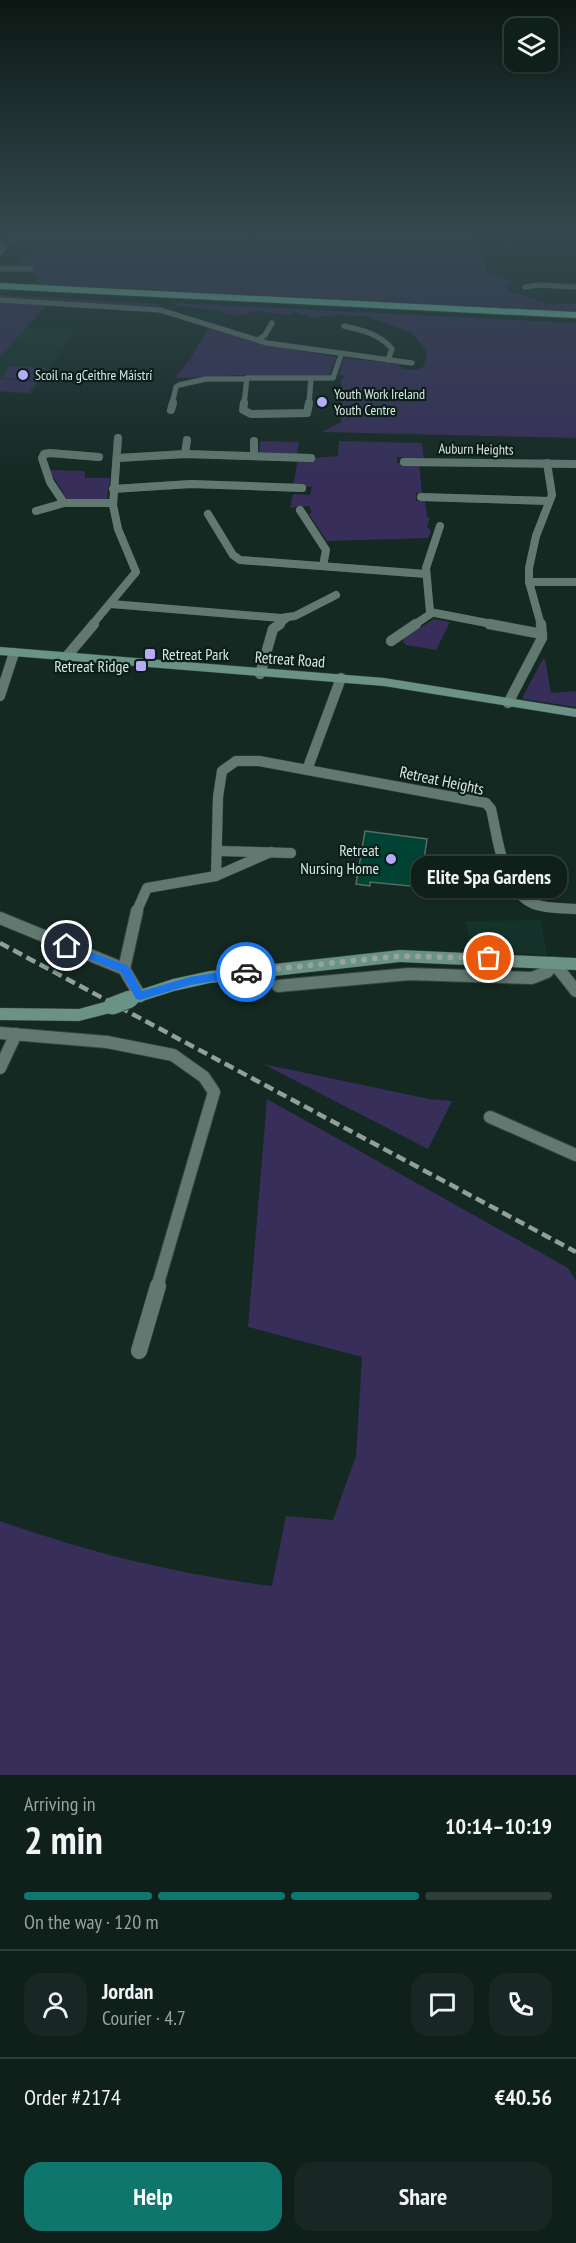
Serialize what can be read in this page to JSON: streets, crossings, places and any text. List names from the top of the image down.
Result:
{
  "streets": {
    "street": ["Auburn Heights", "Retreat Road", "Retreat Heights"]
  },
  "places": {
    "other": [
      "Scoil na gCeithre Máistrí",
      "Youth Work Ireland Youth Centre",
      "Retreat Nursing Home",
      "Elite Spa Gardens"
    ],
    "transit": ["Retreat Park", "Retreat Ridge"]
  },
  "page": {
    "bubble": "Elite Spa Gardens",
    "heading": ["2 min", "Arriving in", "10:14–10:19"],
    "panel": [
      "Jordan",
      "Courier · 4.7",
      "Order #2174",
      "€40.56"
    ],
    "bar": "On the way · 120 m",
    "buttons": ["Help", "Share"]
  }
}
